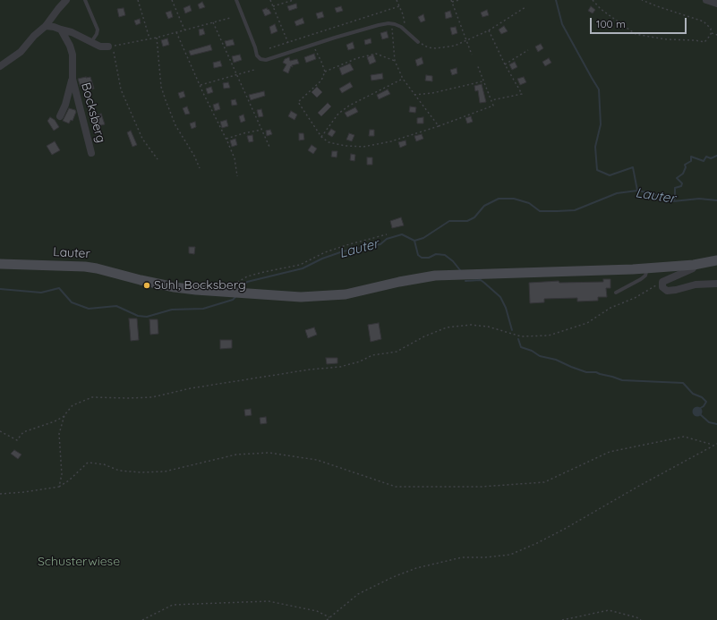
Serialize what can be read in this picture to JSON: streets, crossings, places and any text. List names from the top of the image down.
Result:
{
  "streets": {
    "street": ["Bocksberg", "Lauter"]
  },
  "water": ["Lauter"],
  "parks": ["Schusterwiese"],
  "places": ["Suhl, Bocksberg"],
  "scale_bar": "100 m"
}
